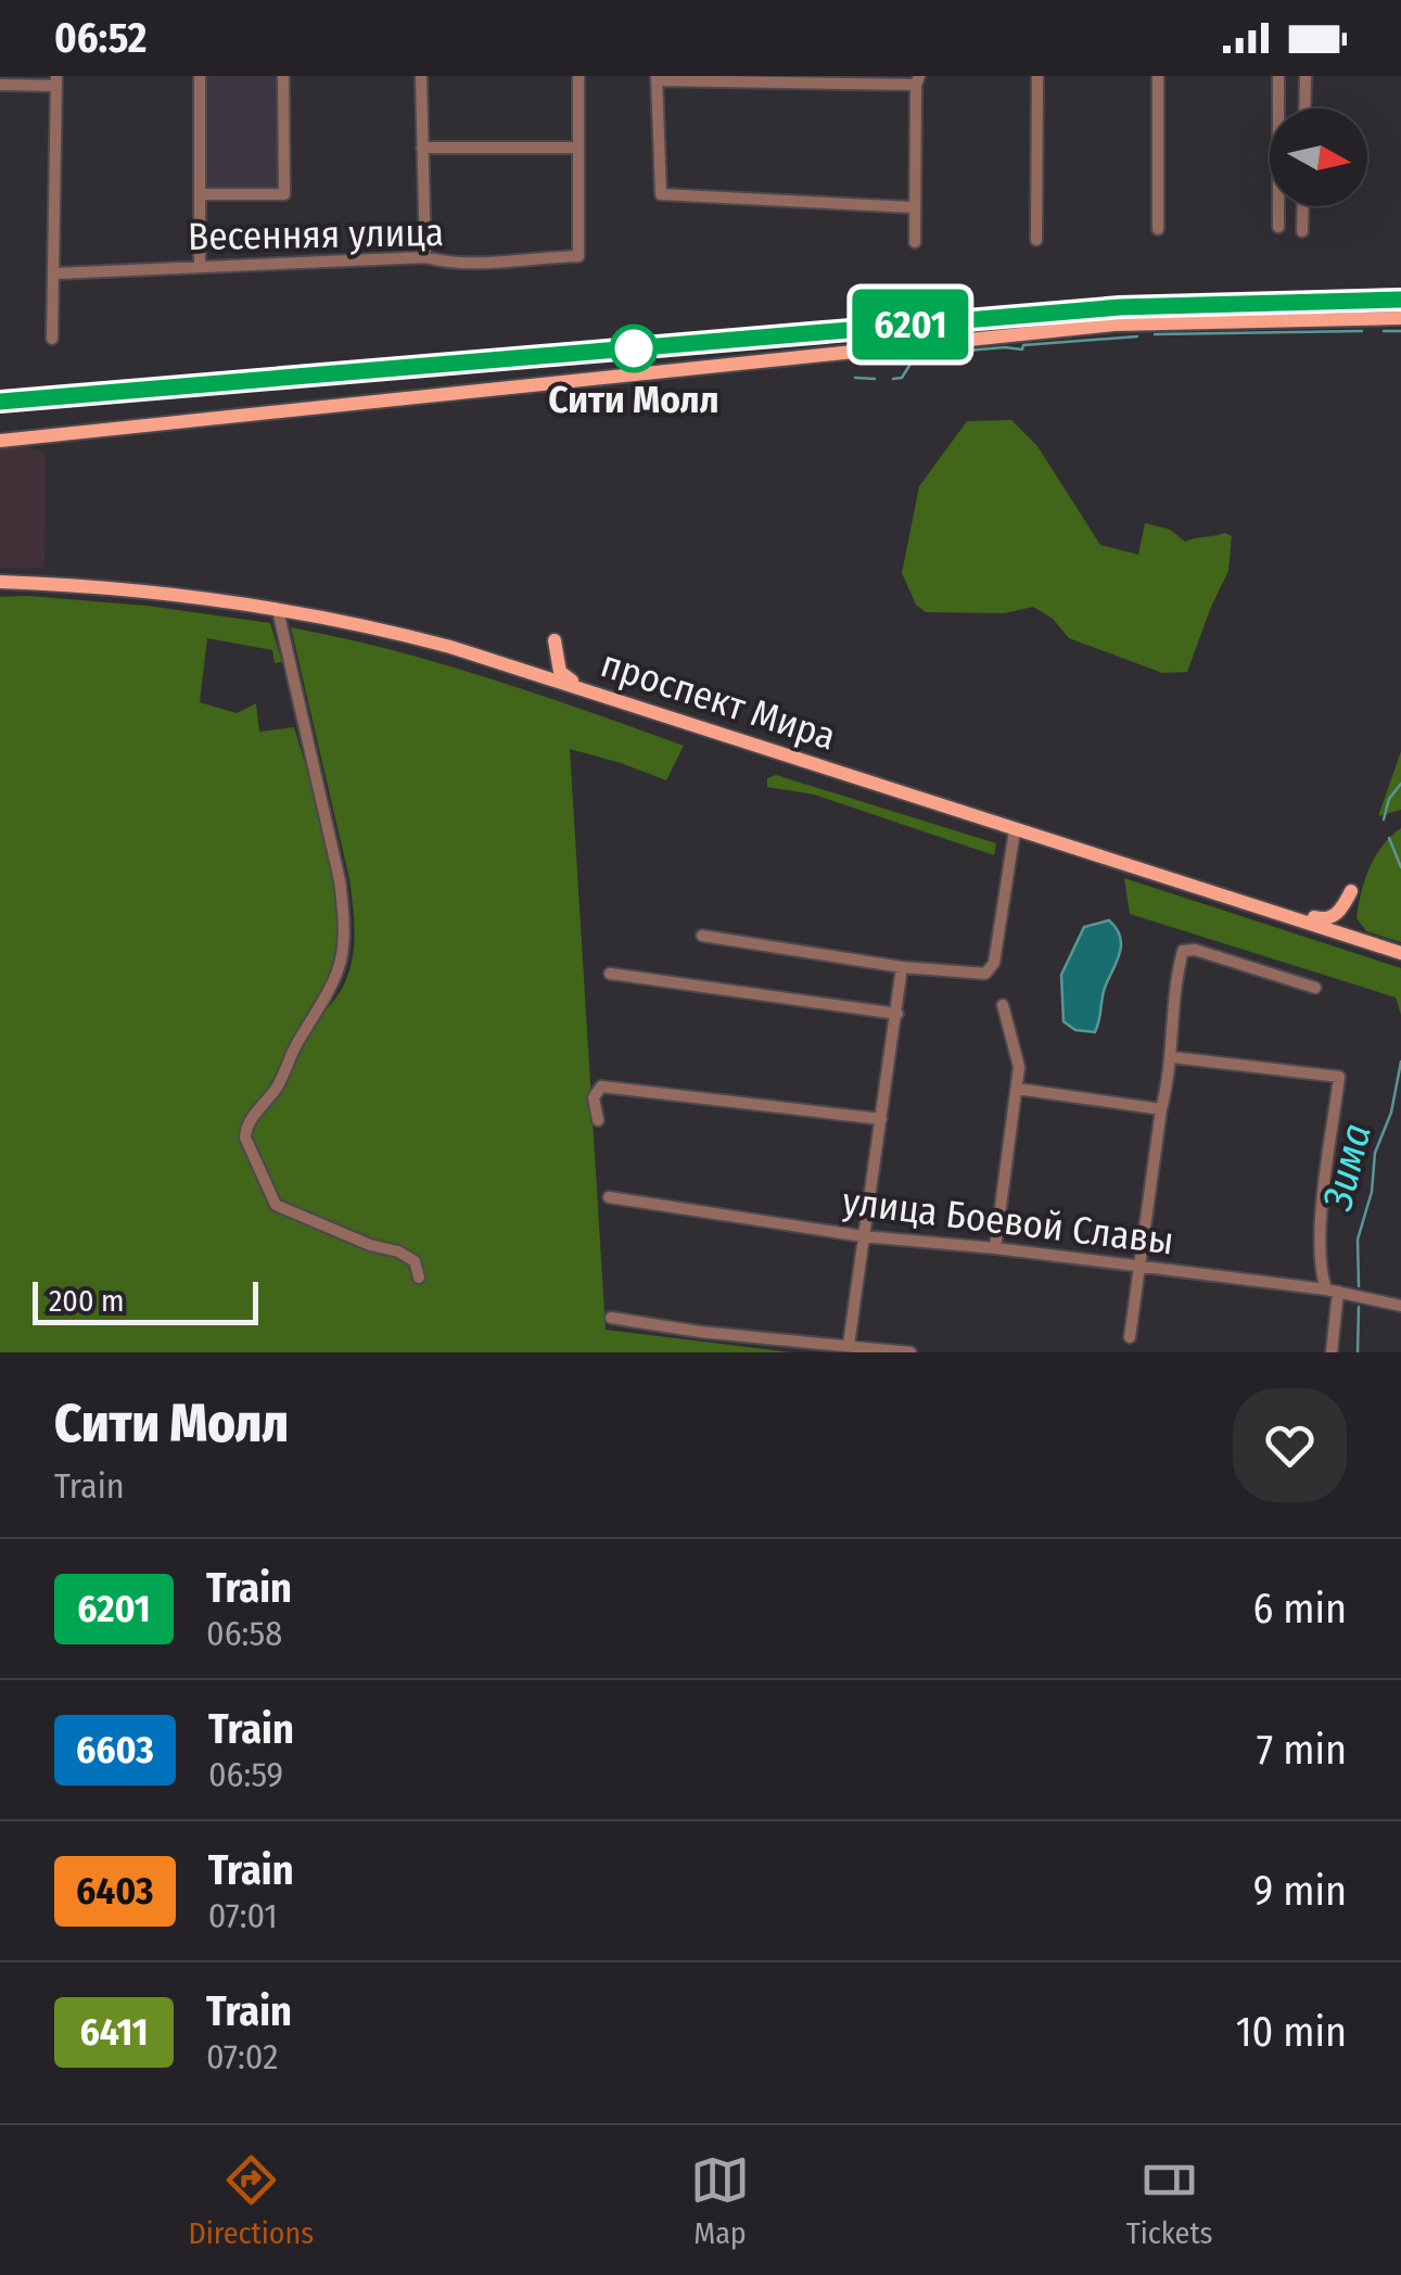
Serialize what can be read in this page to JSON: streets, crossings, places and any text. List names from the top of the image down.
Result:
{
  "streets": {
    "main road": ["проспект Мира"],
    "street": ["Весенняя улица", "улица Боевой Славы"]
  },
  "water": ["Зима"],
  "places": ["Сити Молл"],
  "scale_bar": "200 m",
  "north": "right",
  "page": {
    "status": "06:52",
    "on_map": "6201",
    "scale": "200 m",
    "heading": ["Сити Молл", "Train"],
    "list": [
      {
        "mark": "6201",
        "name": "Train",
        "note": "06:58",
        "value": "6 min"
      },
      {
        "mark": "6603",
        "name": "Train",
        "note": "06:59",
        "value": "7 min"
      },
      {
        "mark": "6403",
        "name": "Train",
        "note": "07:01",
        "value": "9 min"
      },
      {
        "mark": "6411",
        "name": "Train",
        "note": "07:02",
        "value": "10 min"
      }
    ],
    "tabs": ["Directions", "Map", "Tickets"]
  }
}
